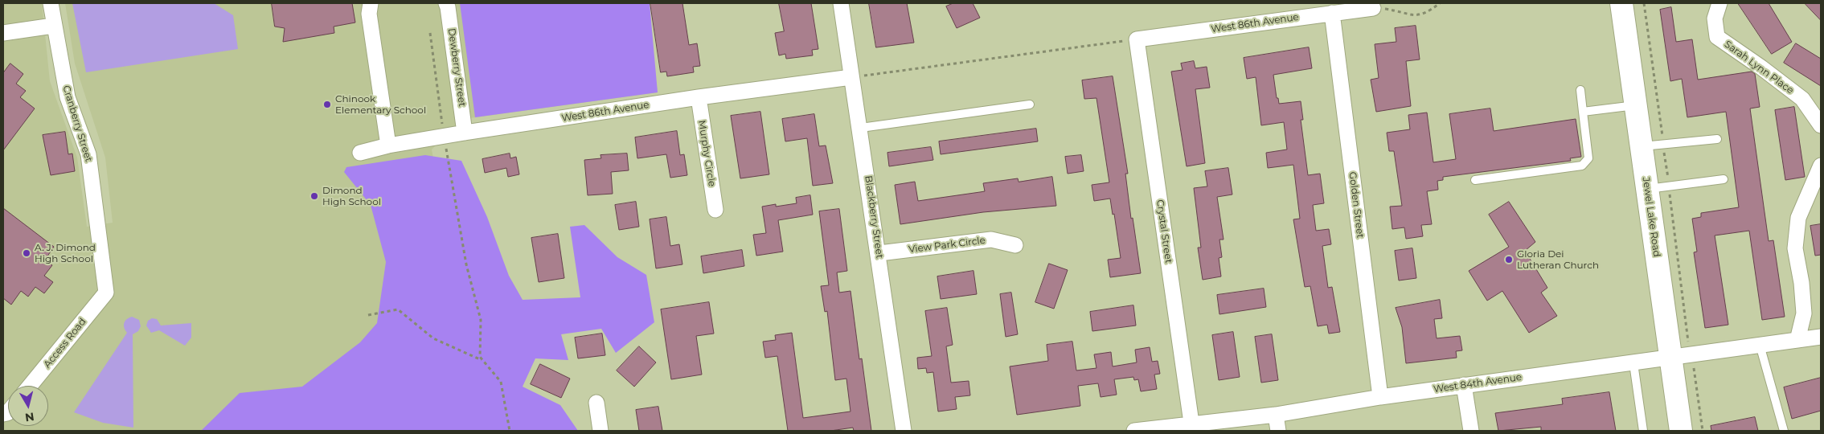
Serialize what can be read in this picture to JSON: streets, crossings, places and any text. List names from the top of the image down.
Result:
{
  "streets": {
    "main road": ["Jewel Lake Road"],
    "street": [
      "West 86th Avenue",
      "Dewberry Street",
      "Sarah Lynn Place",
      "Cranberry Street",
      "Murphy Circle",
      "Golden Street",
      "Blackberry Street",
      "Crystal Street",
      "View Park Circle",
      "Access Road",
      "West 84th Avenue"
    ]
  },
  "crossings": [
    ["West 86th Avenue", "Dewberry Street"],
    ["West 86th Avenue", "Murphy Circle"],
    ["West 86th Avenue", "Golden Street"],
    ["West 86th Avenue", "Blackberry Street"],
    ["West 86th Avenue", "Crystal Street"],
    ["Cranberry Street", "Access Road"],
    ["Golden Street", "West 84th Avenue"],
    ["Blackberry Street", "View Park Circle"],
    ["Jewel Lake Road", "West 84th Avenue"],
    ["Crystal Street", "West 84th Avenue"]
  ],
  "places": [
    "Chinook Elementary School",
    "Dimond High School",
    "A. J. Dimond High School",
    "Gloria Dei Lutheran Church"
  ],
  "north": "bottom"
}
